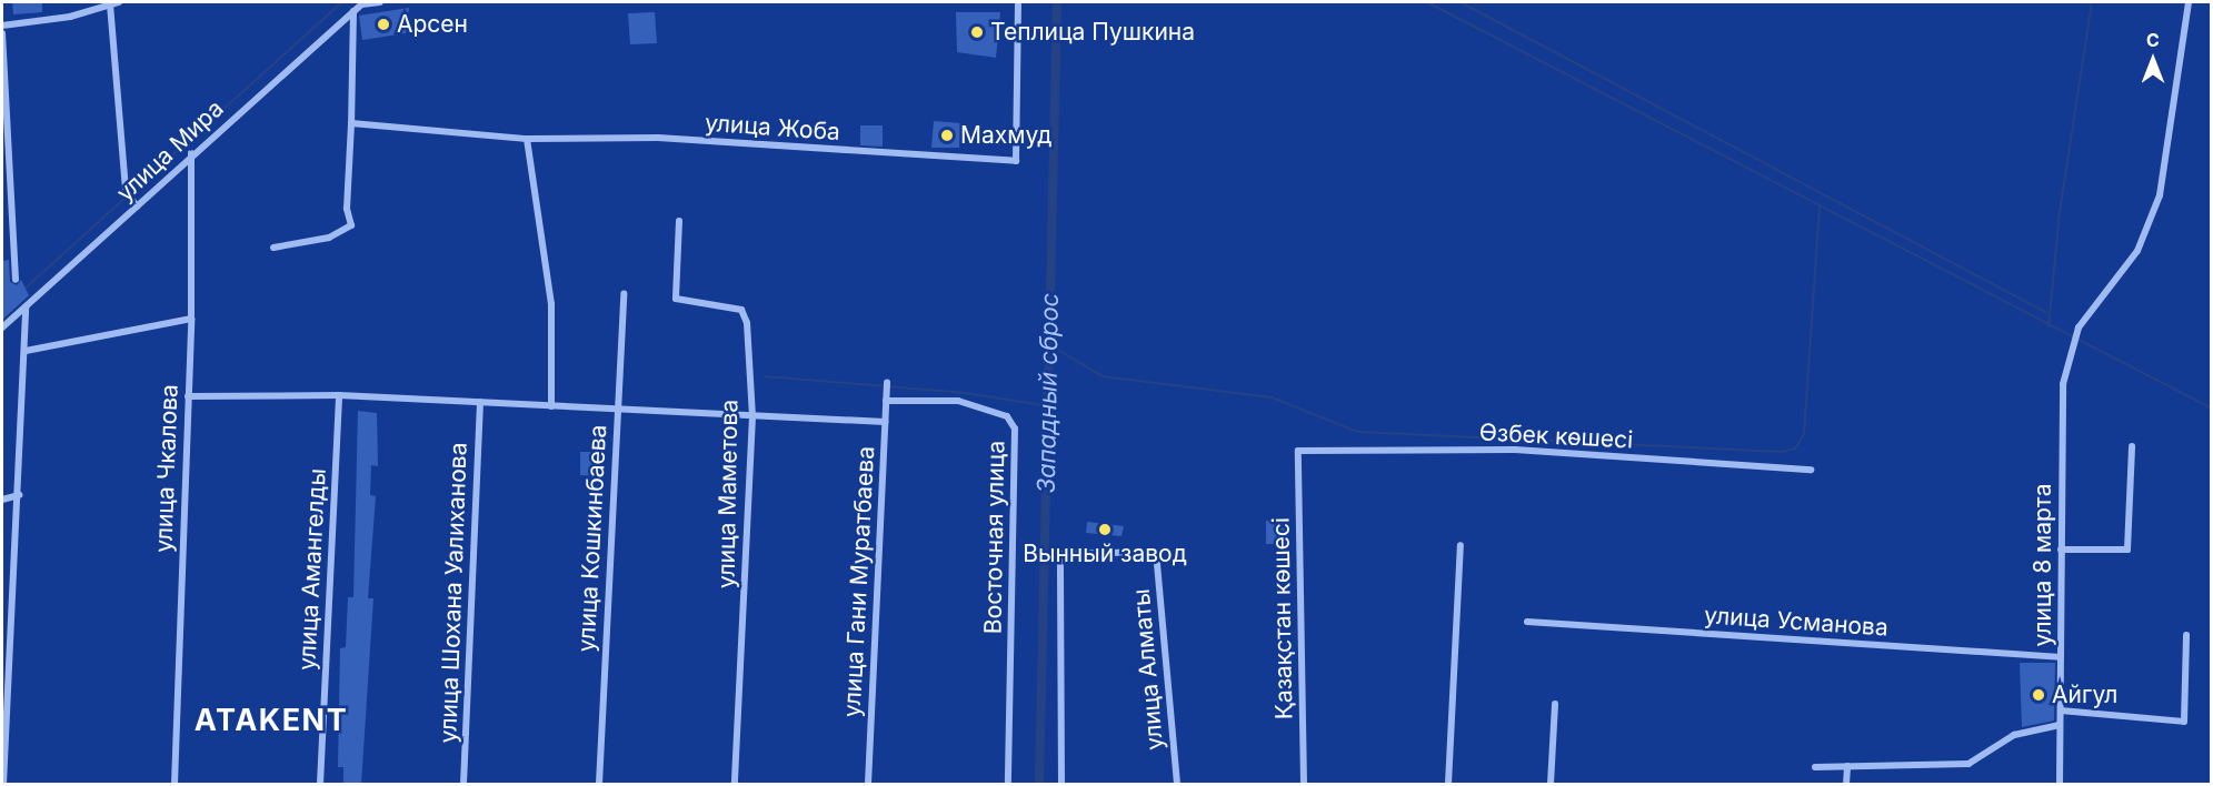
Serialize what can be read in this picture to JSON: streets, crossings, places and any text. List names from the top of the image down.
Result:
{
  "streets": {
    "street": [
      "улица Жоба",
      "улица Мира",
      "Өзбек көшесі",
      "улица Чкалова",
      "улица Маметова",
      "Восточная улица",
      "улица Кошкинбаева",
      "улица 8 марта",
      "улица Амангелды",
      "улица Гани Муратбаева",
      "улица Шохана Уалиханова",
      "Қазақстан көшесі",
      "улица Усманова",
      "улица Алматы"
    ]
  },
  "crossings": [
    ["улица Мира", "улица Чкалова"],
    ["Өзбек көшесі", "Қазақстан көшесі"],
    ["Восточная улица", "улица Гани Муратбаева"],
    ["улица 8 марта", "улица Усманова"]
  ],
  "districts": ["ATAKENT"],
  "water": ["Западный сброс"],
  "places": [
    "Арсен",
    "Теплица Пушкина",
    "Махмуд",
    "Вынный завод",
    "Айгул"
  ],
  "north": "top"
}
